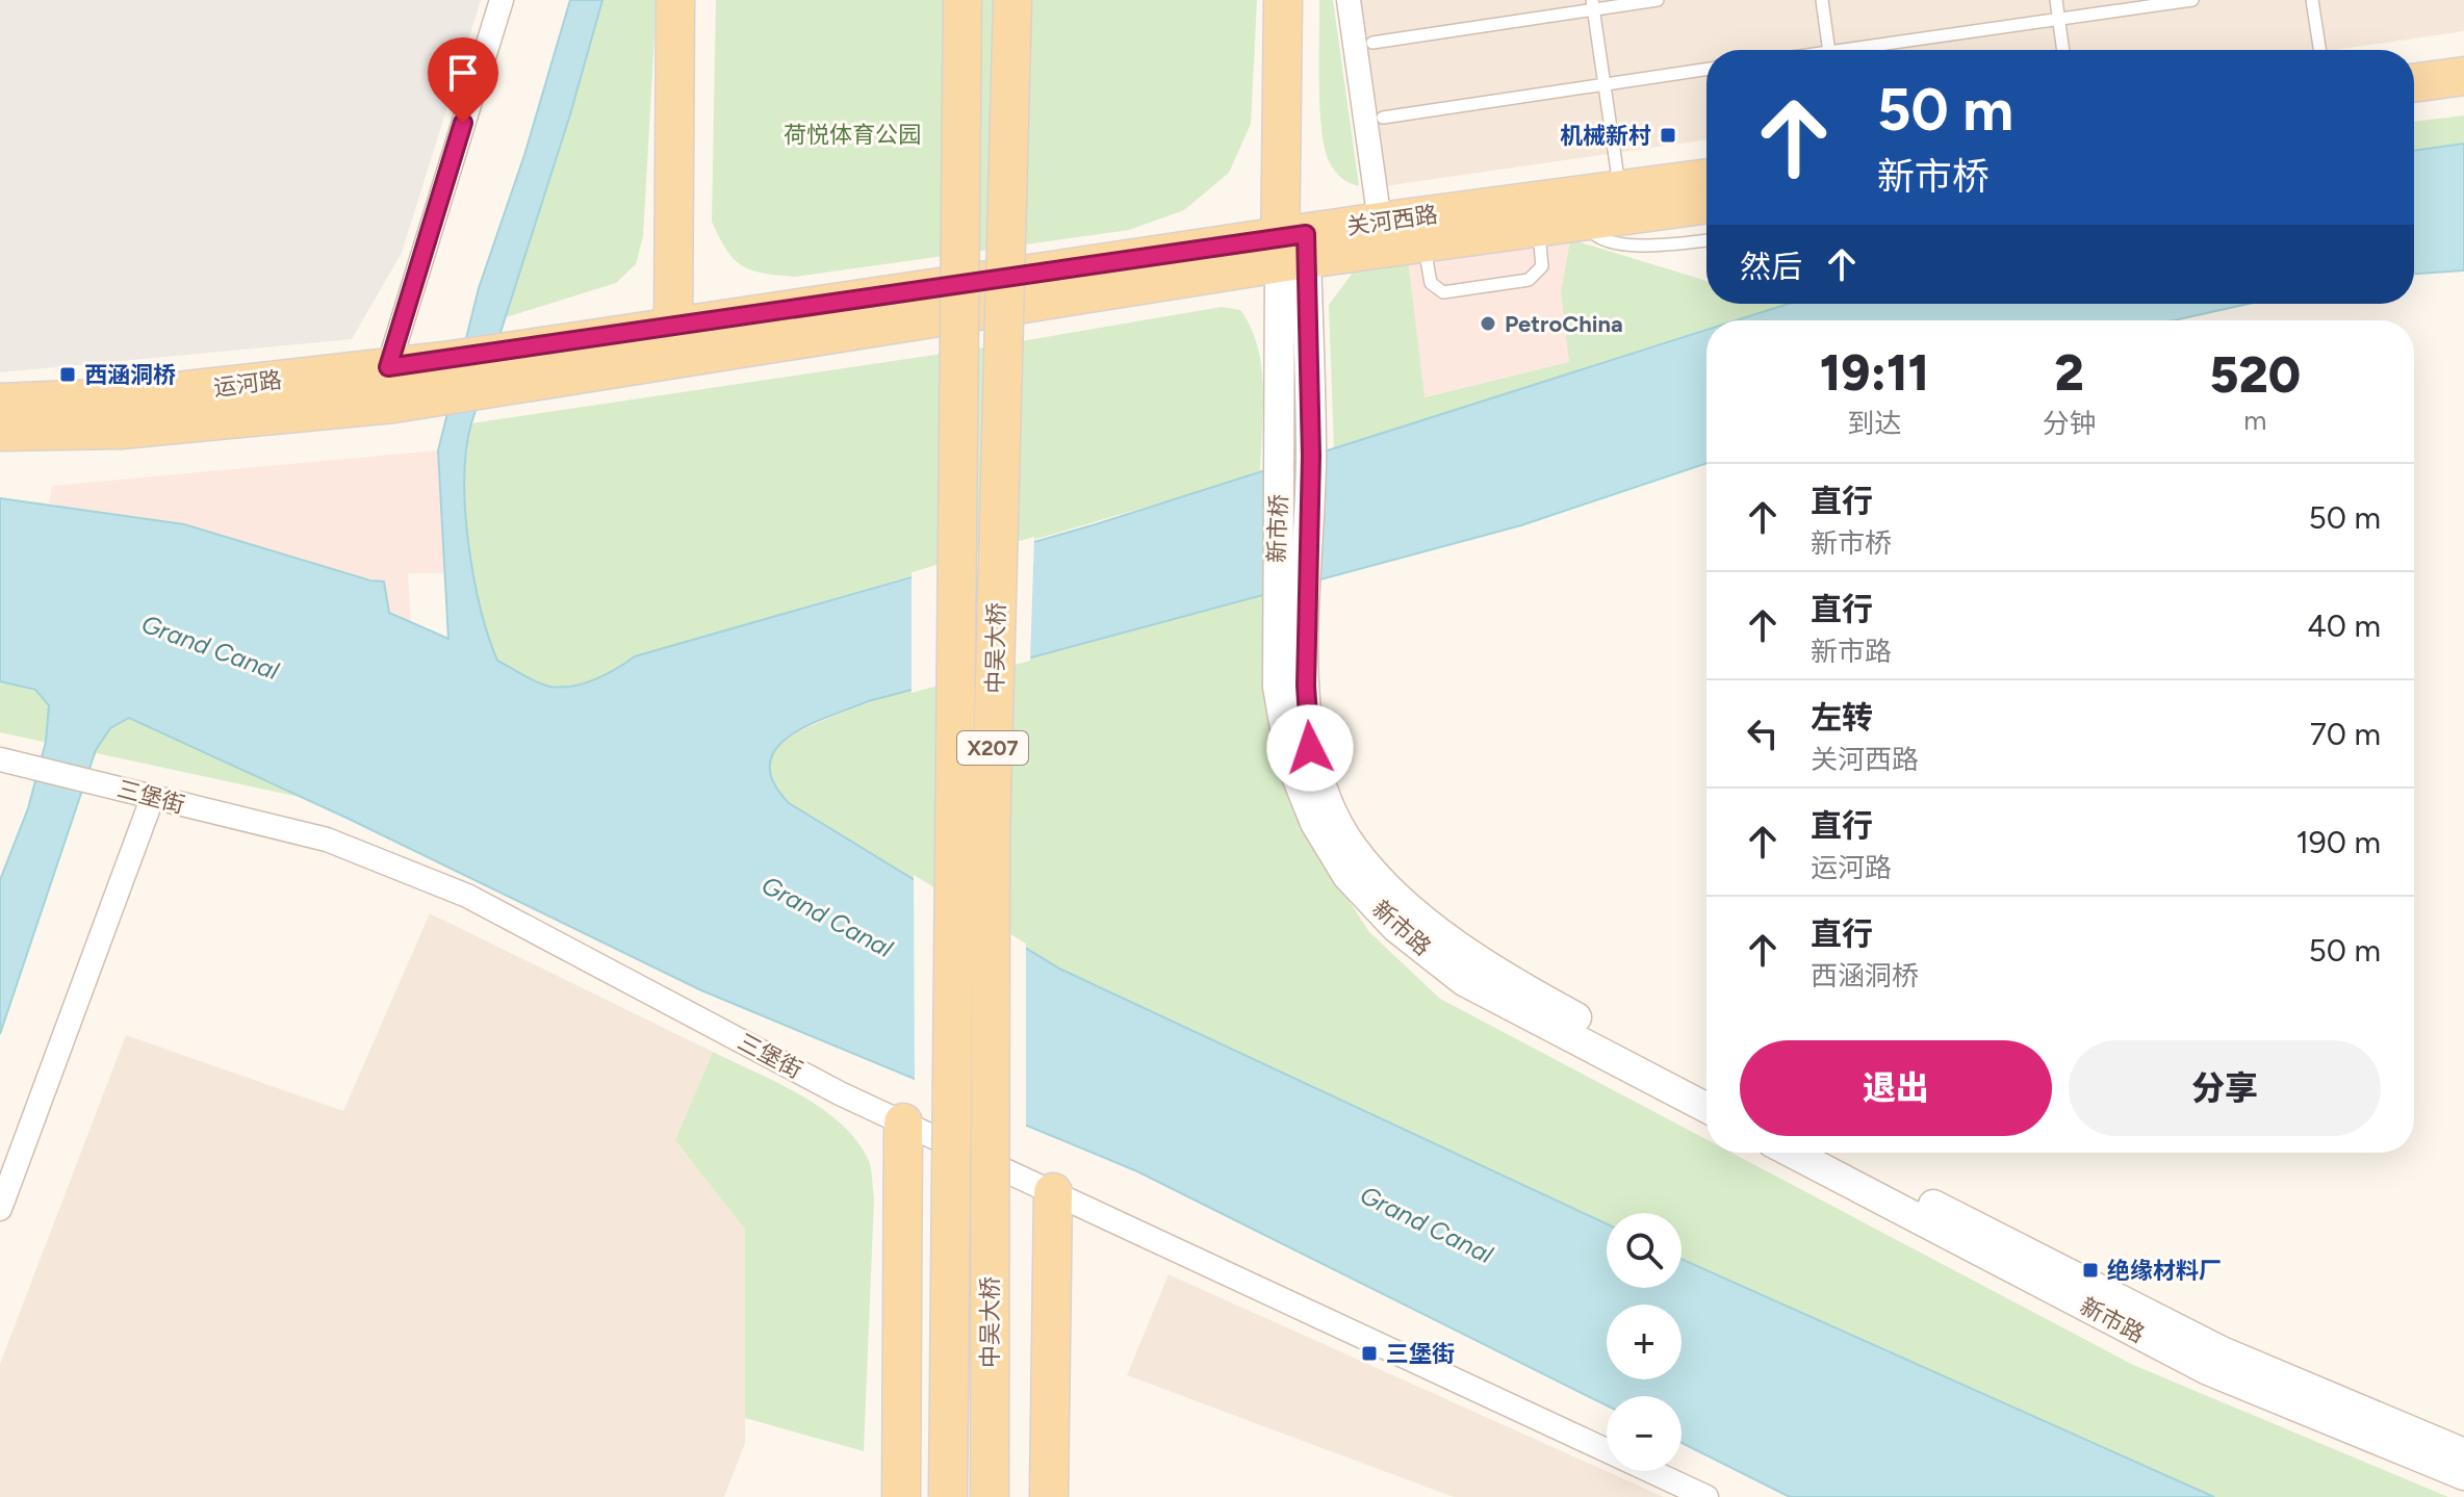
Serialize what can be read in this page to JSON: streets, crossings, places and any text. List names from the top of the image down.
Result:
{
  "streets": {
    "main road": [
      "关河西路",
      "运河路",
      "中吴大桥",
      "X207"
    ],
    "street": ["新市桥", "三堡街", "新市路"]
  },
  "crossings": [
    ["关河西路", "新市桥"],
    ["新市桥", "新市路"]
  ],
  "water": ["Grand Canal"],
  "parks": ["荷悦体育公园"],
  "places": {
    "transit": [
      "机械新村",
      "西涵洞桥",
      "绝缘材料厂",
      "三堡街"
    ],
    "other": ["PetroChina"]
  },
  "page": {
    "turn": ["50 m", "新市桥"],
    "then": "然后",
    "eta": [
      "19:11",
      "到达",
      "2",
      "分钟",
      "520",
      "m"
    ],
    "list": [
      {
        "name": "直行",
        "note": "新市桥",
        "value": "50 m"
      },
      {
        "name": "直行",
        "note": "新市路",
        "value": "40 m"
      },
      {
        "name": "左转",
        "note": "关河西路",
        "value": "70 m"
      },
      {
        "name": "直行",
        "note": "运河路",
        "value": "190 m"
      },
      {
        "name": "直行",
        "note": "西涵洞桥",
        "value": "50 m"
      }
    ],
    "buttons": ["退出", "分享"],
    "map_buttons": ["+", "−"]
  }
}
